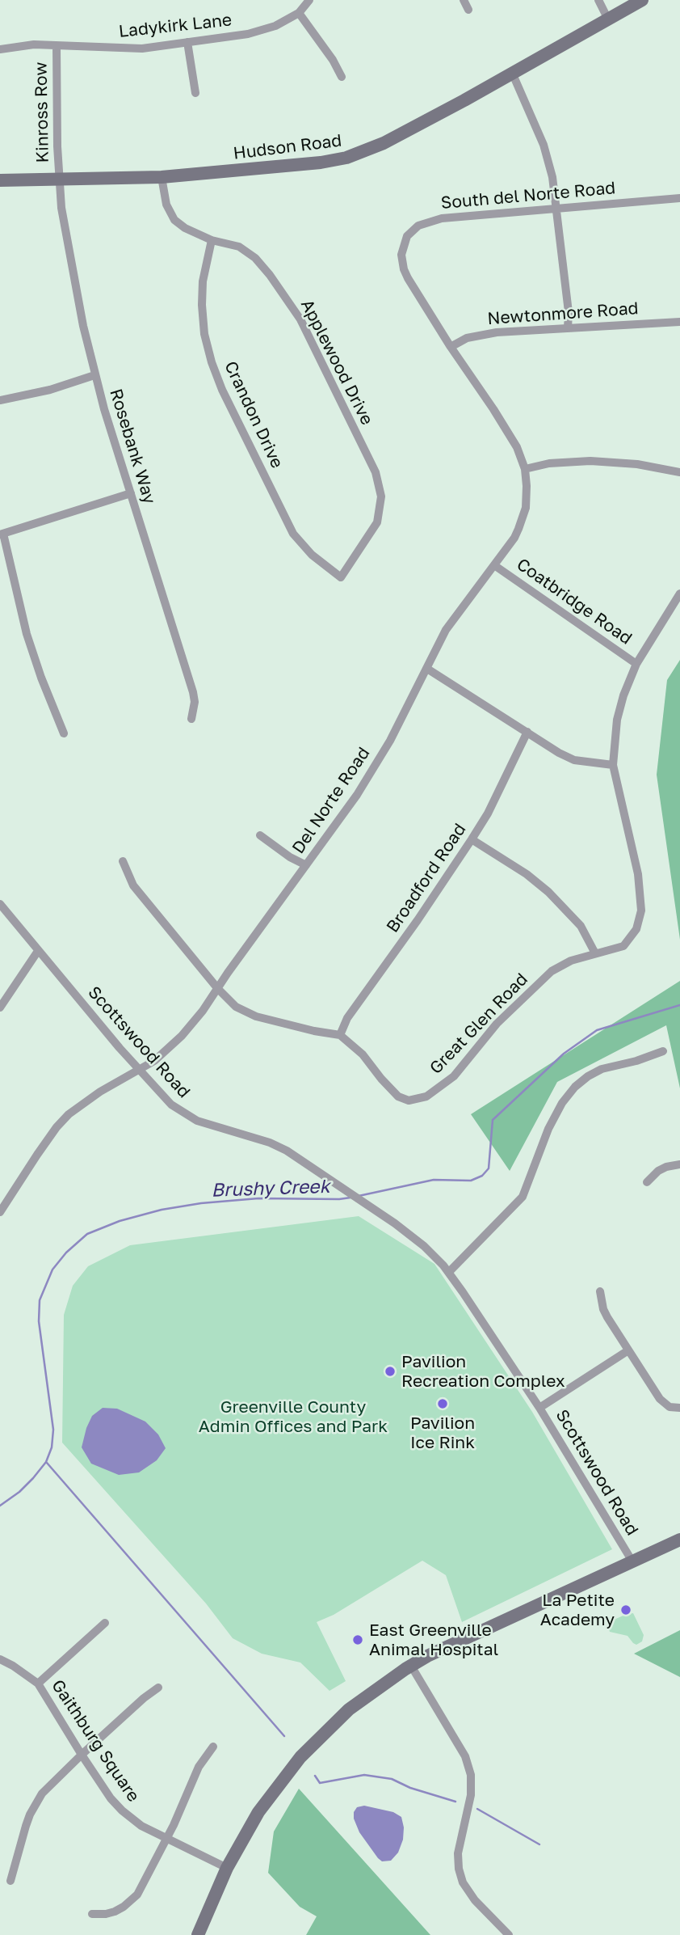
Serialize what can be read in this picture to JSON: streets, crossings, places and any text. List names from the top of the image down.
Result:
{
  "streets": {
    "street": [
      "Ladykirk Lane",
      "Kinross Row",
      "Hudson Road",
      "South del Norte Road",
      "Newtonmore Road",
      "Applewood Drive",
      "Crandon Drive",
      "Rosebank Way",
      "Coatbridge Road",
      "Del Norte Road",
      "Broadford Road",
      "Great Glen Road",
      "Scottswood Road",
      "Gaithburg Square"
    ]
  },
  "crossings": [
    ["Ladykirk Lane", "Kinross Row"],
    ["Kinross Row", "Hudson Road"],
    ["Kinross Row", "Rosebank Way"],
    ["Hudson Road", "Applewood Drive"],
    ["Hudson Road", "Rosebank Way"],
    ["South del Norte Road", "Newtonmore Road"],
    ["South del Norte Road", "Del Norte Road"],
    ["Newtonmore Road", "Del Norte Road"],
    ["Applewood Drive", "Crandon Drive"],
    ["Coatbridge Road", "Del Norte Road"],
    ["Coatbridge Road", "Great Glen Road"],
    ["Del Norte Road", "Scottswood Road"],
    ["Broadford Road", "Great Glen Road"]
  ],
  "water": ["Brushy Creek"],
  "parks": ["Greenville County Admin Offices and Park"],
  "places": [
    "Pavilion Recreation Complex",
    "Pavilion Ice Rink",
    "La Petite Academy",
    "East Greenville Animal Hospital"
  ]
}
